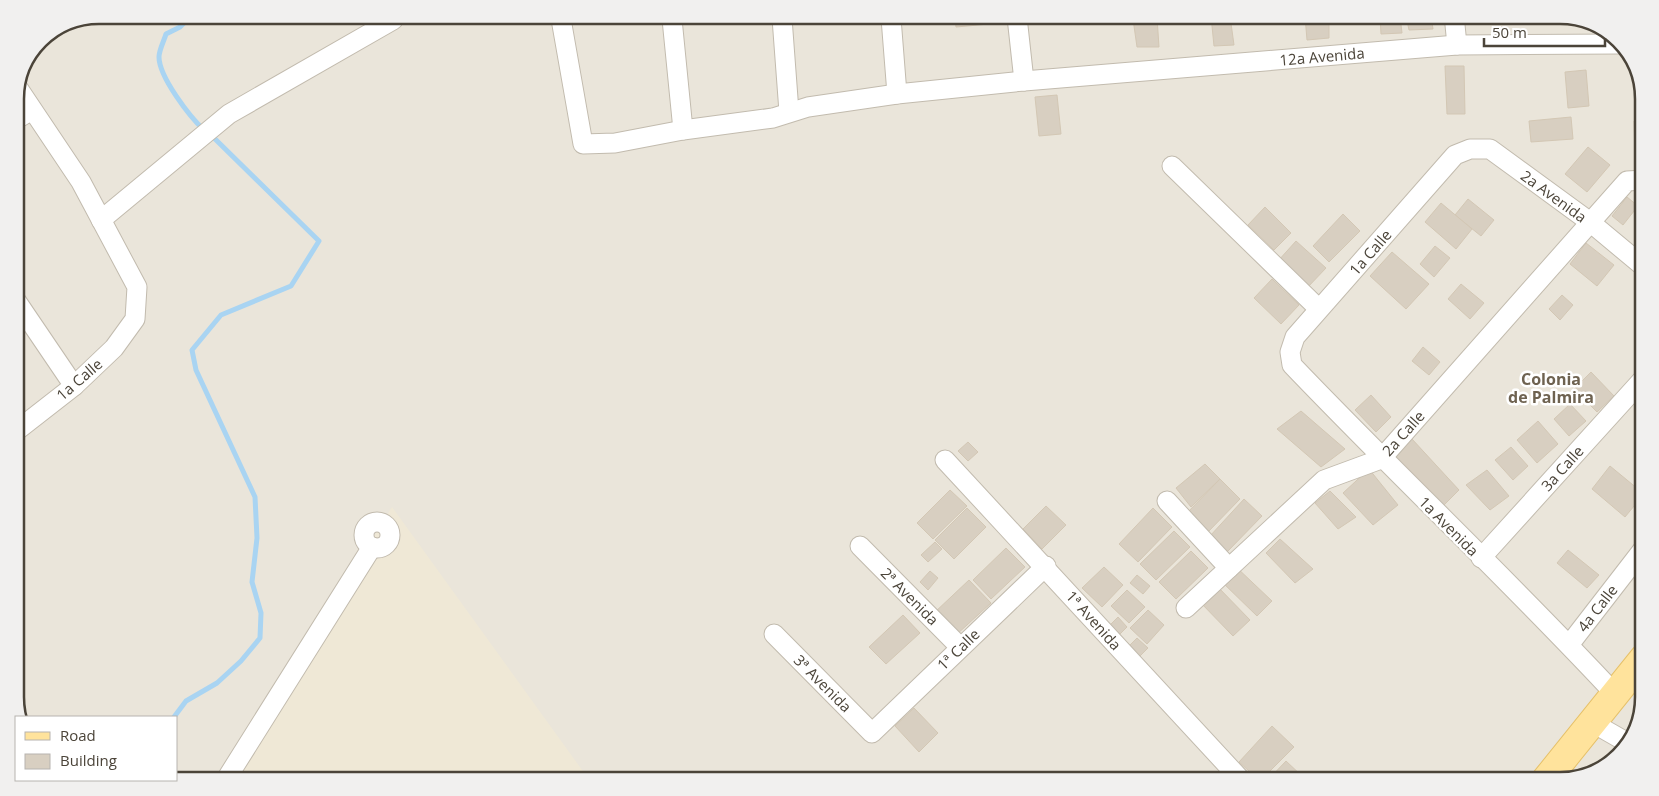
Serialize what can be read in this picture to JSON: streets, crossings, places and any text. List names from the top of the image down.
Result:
{
  "streets": {
    "street": [
      "12a Avenida",
      "2a Avenida",
      "1a Calle",
      "2a Calle",
      "3a Calle",
      "1a Avenida",
      "2ª Avenida",
      "4a Calle",
      "1ª Avenida",
      "1ª Calle",
      "3ª Avenida"
    ]
  },
  "crossings": [
    ["2a Avenida", "1a Calle"],
    ["2a Avenida", "2a Calle"],
    ["1a Calle", "1a Avenida"],
    ["2a Calle", "1a Avenida"],
    ["3a Calle", "1a Avenida"],
    ["1a Avenida", "4a Calle"],
    ["2ª Avenida", "1ª Calle"],
    ["1ª Avenida", "1ª Calle"],
    ["1ª Calle", "3ª Avenida"]
  ],
  "districts": ["Colonia de Palmira"],
  "legend": ["Road", "Building"],
  "scale_bar": "50 m"
}
